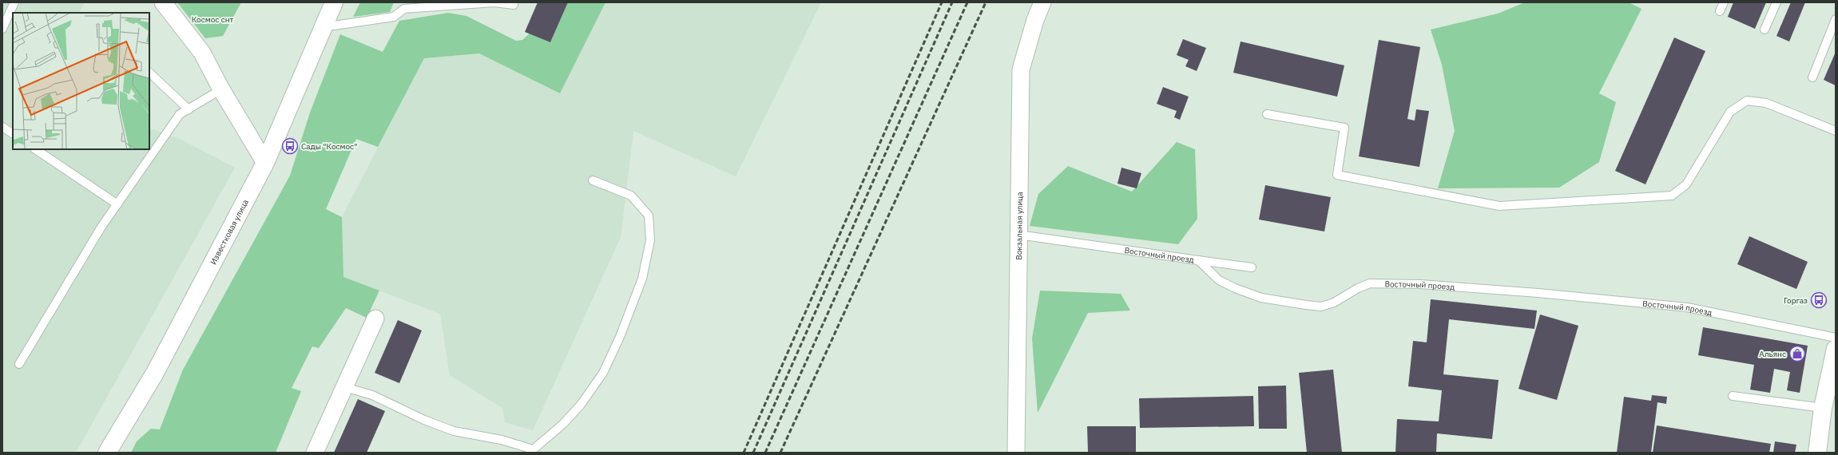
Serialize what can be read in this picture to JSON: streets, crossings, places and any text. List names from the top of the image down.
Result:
{
  "streets": {
    "main road": ["Известковая улица"],
    "street": ["Вокзальная улица"],
    "lane": ["Восточный проезд"]
  },
  "crossings": [
    ["Вокзальная улица", "Восточный проезд"]
  ],
  "parks": ["Космос снт"],
  "places": {
    "bus stop": ["Сады \"Космос\"", "Горгаз"],
    "shop": ["Альянс"]
  }
}
